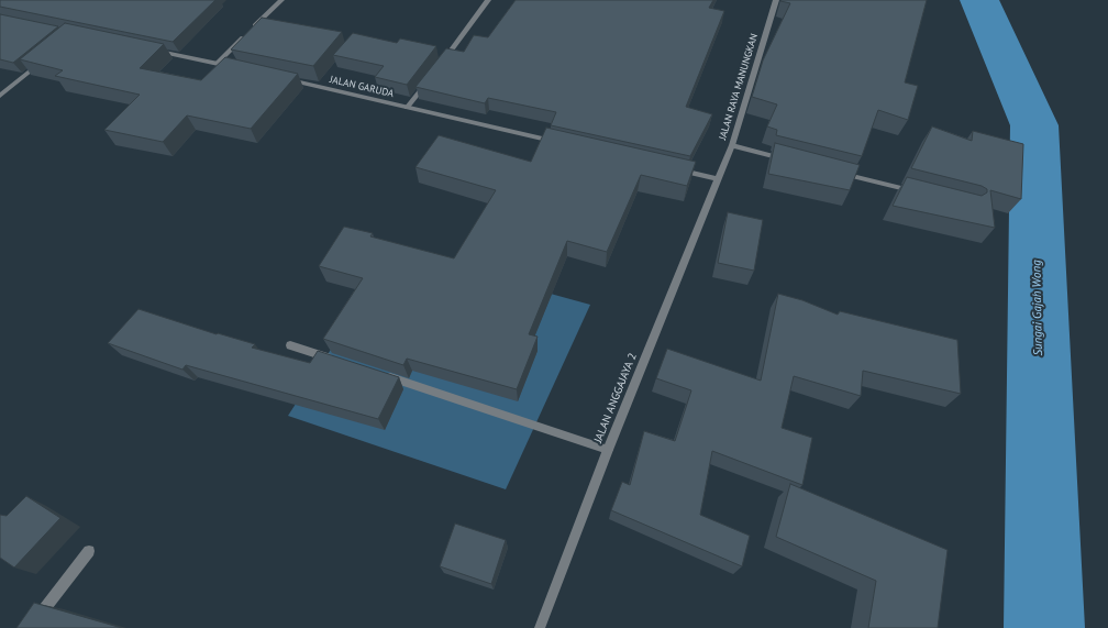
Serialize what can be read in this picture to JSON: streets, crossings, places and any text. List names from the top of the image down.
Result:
{
  "streets": {
    "street": ["JALAN GARUDA", "JALAN RAYA MANUNGKAN", "JALAN ANGGAJAYA 2"]
  },
  "crossings": [
    ["JALAN RAYA MANUNGKAN", "JALAN ANGGAJAYA 2"]
  ],
  "water": ["Sungai Gajah Wong"]
}
